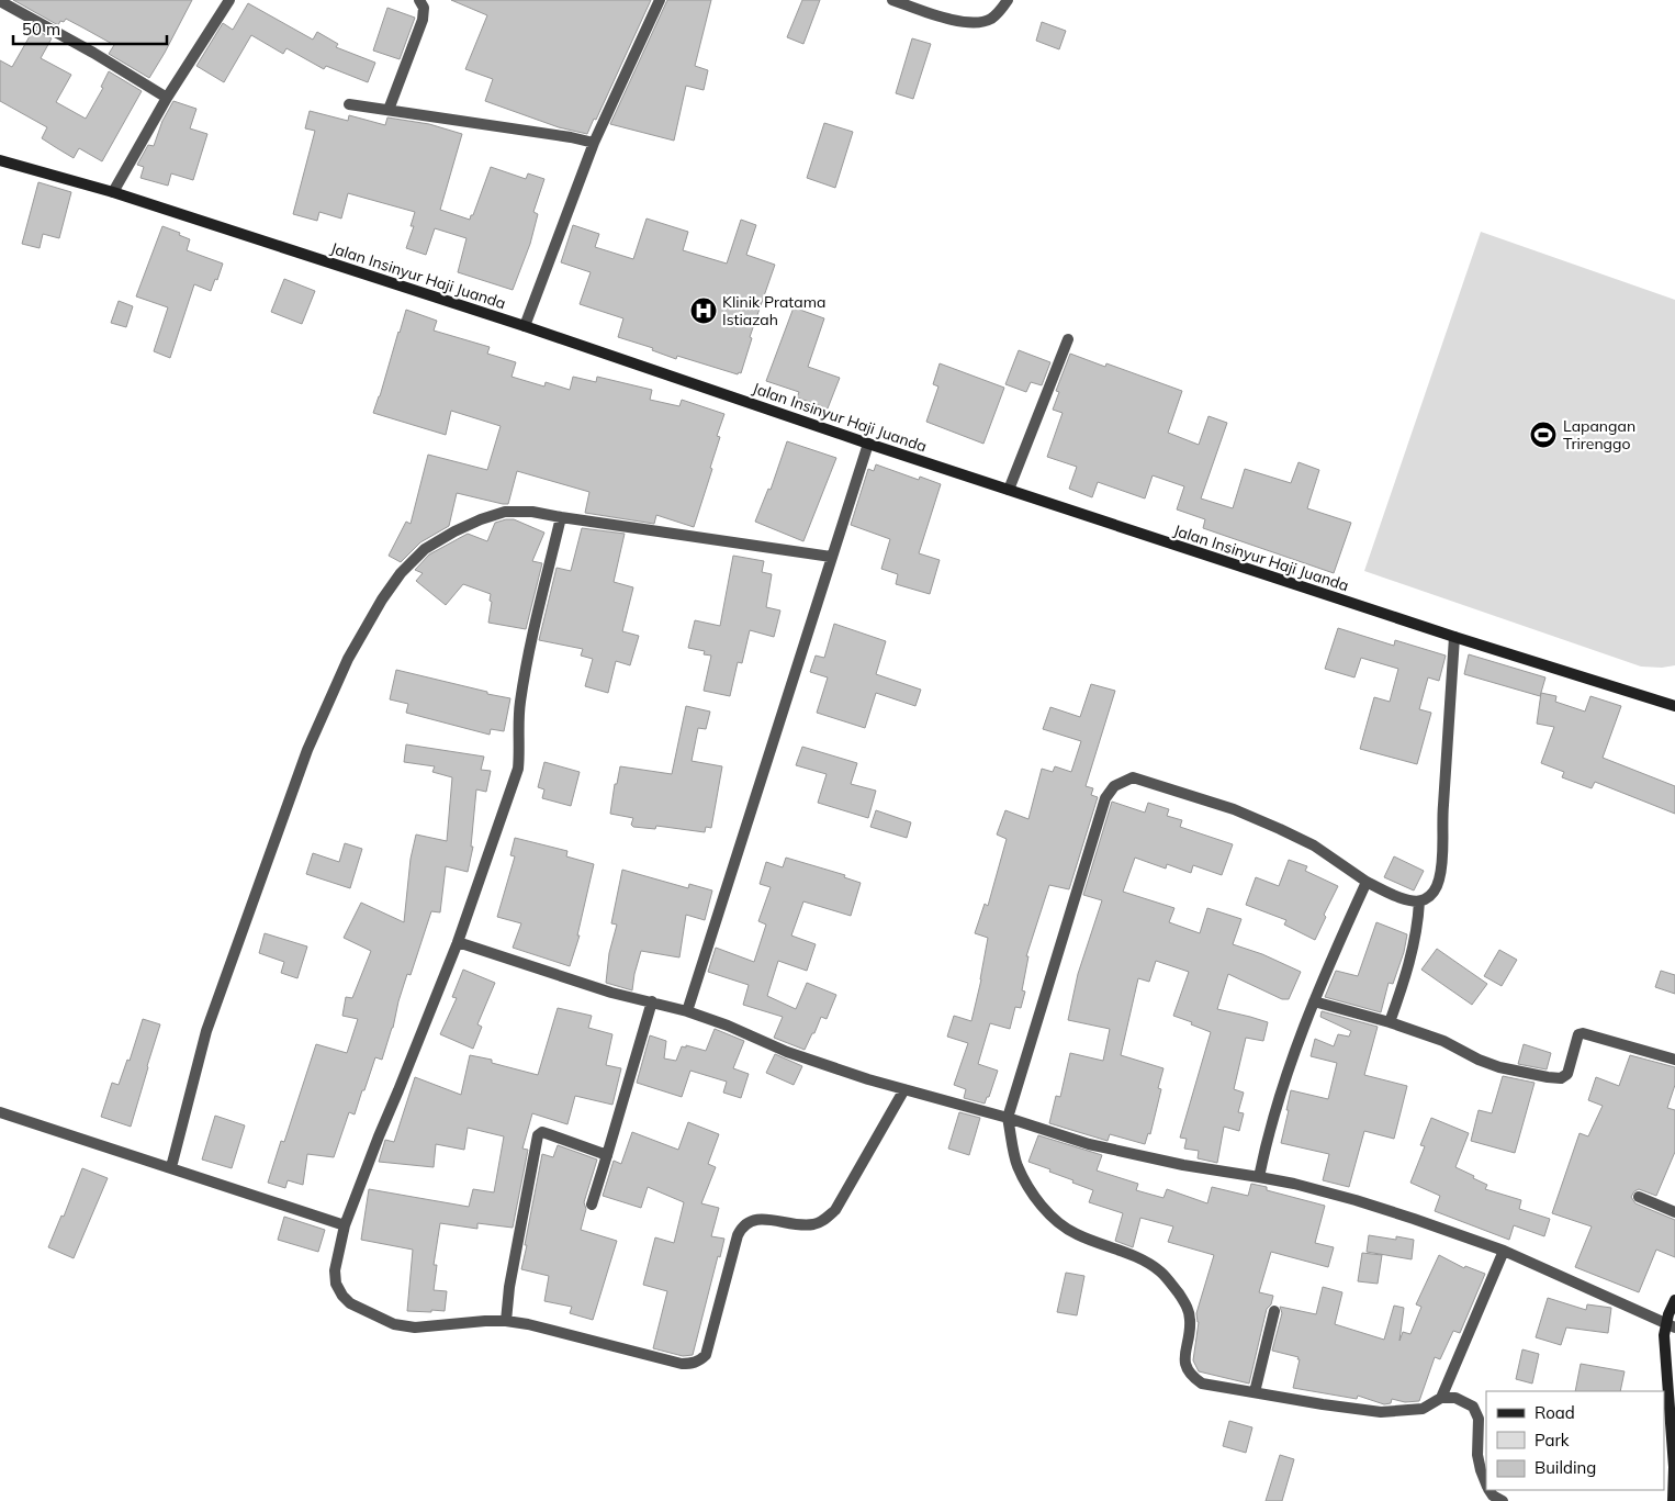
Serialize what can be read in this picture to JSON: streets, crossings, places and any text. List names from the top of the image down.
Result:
{
  "streets": {
    "main road": ["Jalan Insinyur Haji Juanda"]
  },
  "places": {
    "hospital": ["Klinik Pratama Istiazah"],
    "sports": ["Lapangan Trirenggo"]
  },
  "legend": ["Road", "Park", "Building"],
  "scale_bar": "50 m"
}
